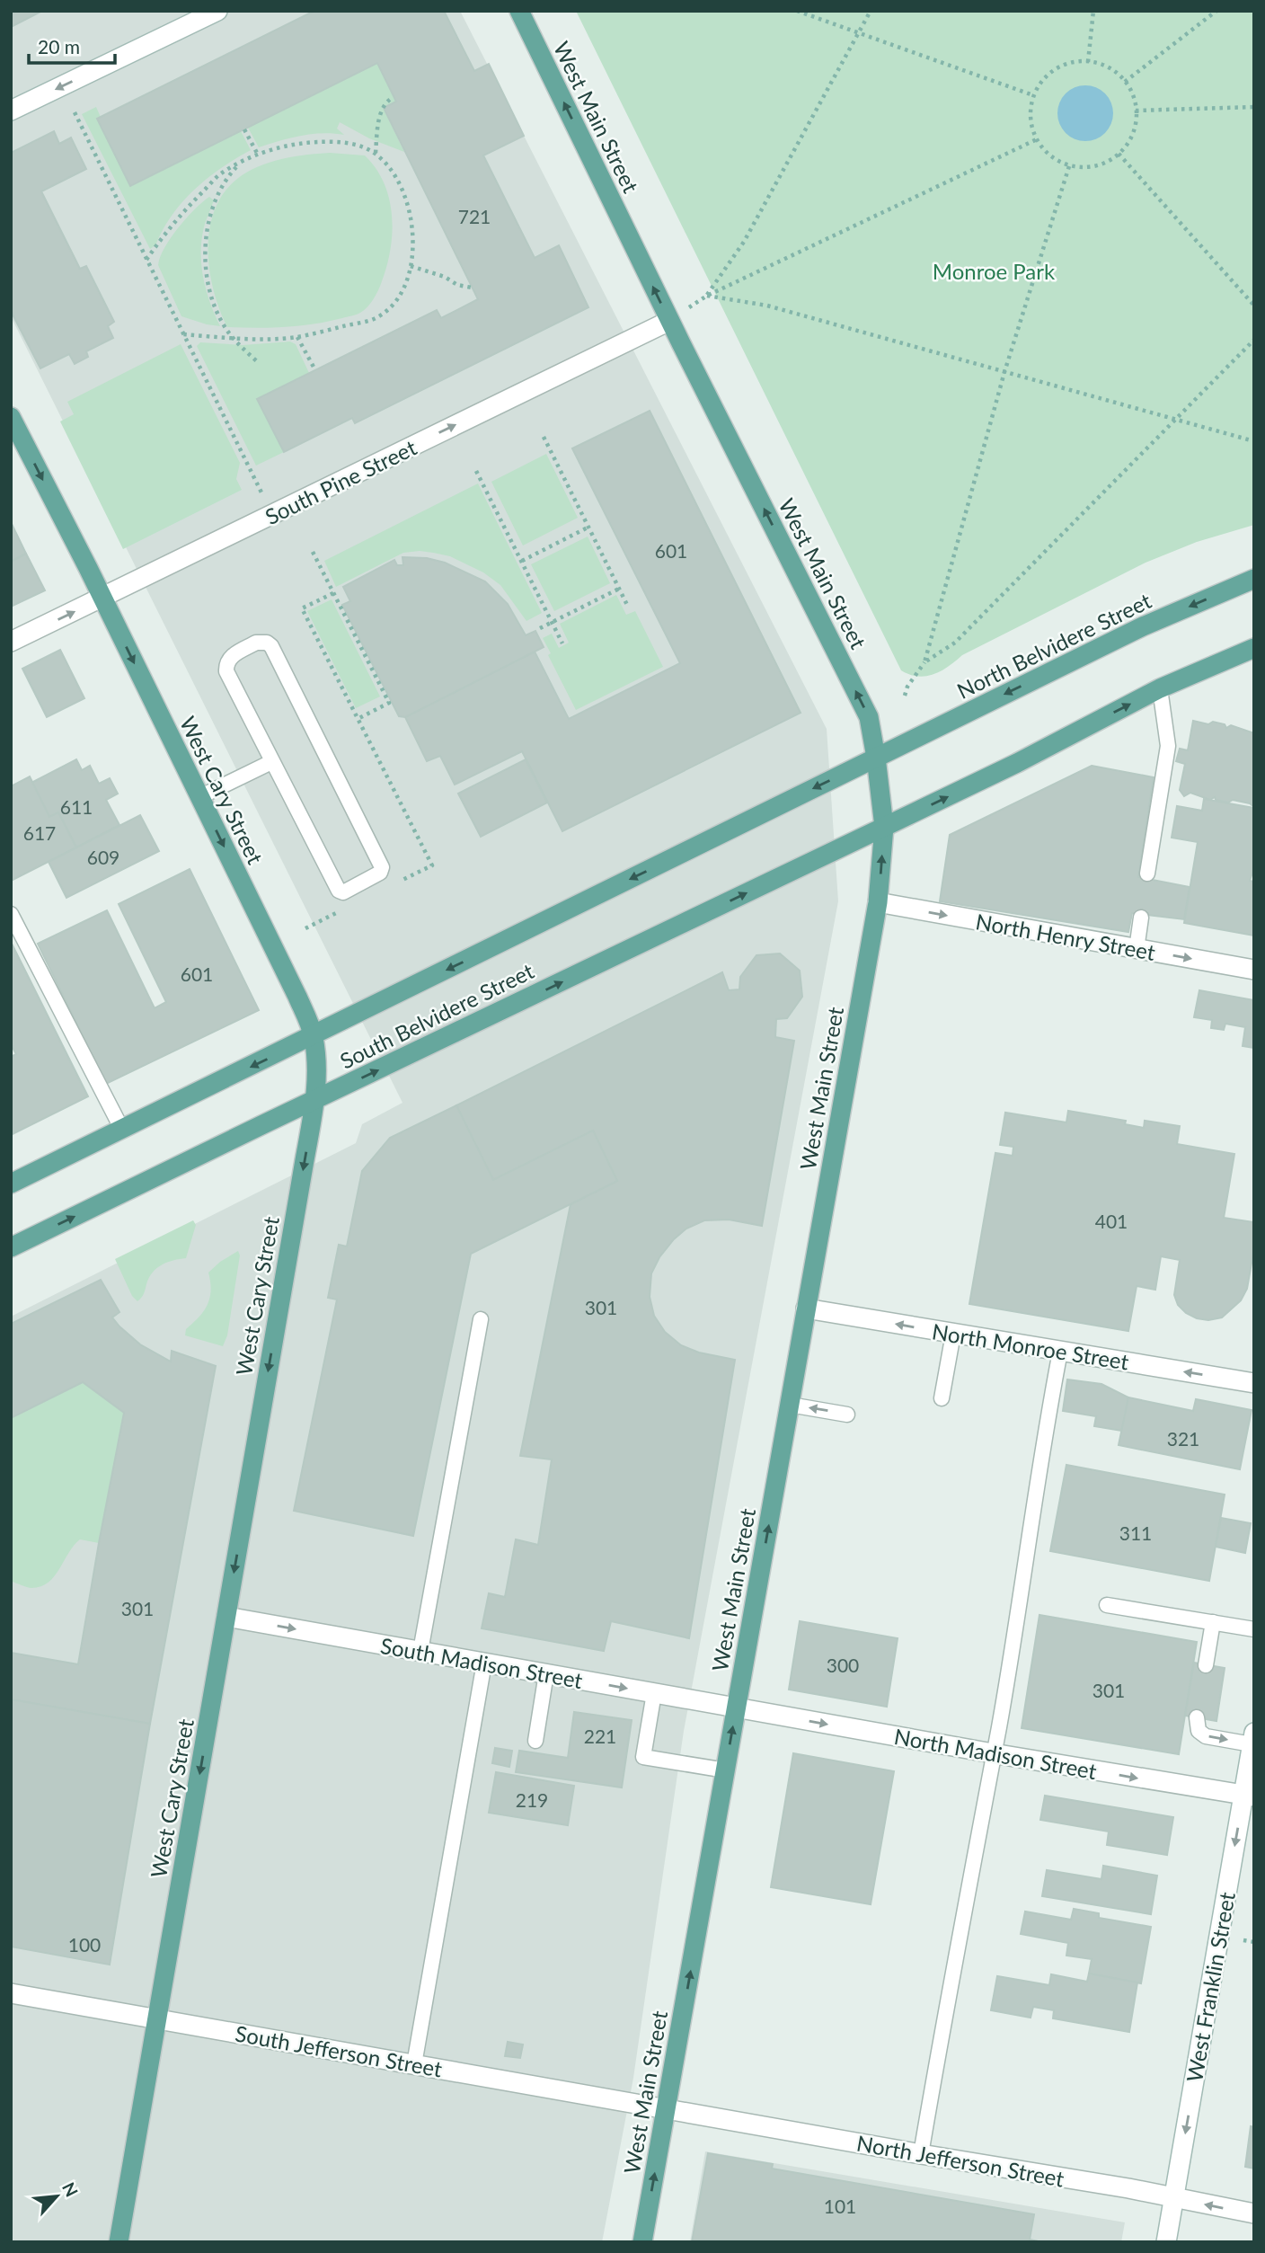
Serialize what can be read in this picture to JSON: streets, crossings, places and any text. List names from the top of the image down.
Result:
{
  "streets": {
    "main road": [
      "West Main Street",
      "North Belvidere Street",
      "West Cary Street",
      "South Belvidere Street"
    ],
    "street": [
      "South Pine Street",
      "North Henry Street",
      "North Monroe Street",
      "South Madison Street",
      "North Madison Street",
      "West Franklin Street",
      "South Jefferson Street",
      "North Jefferson Street"
    ]
  },
  "crossings": [
    ["West Main Street", "South Pine Street"],
    ["West Main Street", "North Belvidere Street"],
    ["West Main Street", "North Henry Street"],
    ["West Main Street", "South Belvidere Street"],
    ["West Main Street", "North Monroe Street"],
    ["West Main Street", "South Madison Street"],
    ["West Main Street", "North Madison Street"],
    ["West Main Street", "South Jefferson Street"],
    ["West Main Street", "North Jefferson Street"],
    ["South Pine Street", "West Cary Street"],
    ["North Belvidere Street", "South Belvidere Street"],
    ["West Cary Street", "South Belvidere Street"],
    ["West Cary Street", "South Madison Street"],
    ["West Cary Street", "South Jefferson Street"],
    ["South Madison Street", "North Madison Street"],
    ["North Madison Street", "West Franklin Street"],
    ["West Franklin Street", "North Jefferson Street"],
    ["South Jefferson Street", "North Jefferson Street"]
  ],
  "one_way": [
    "West Main Street",
    "South Pine Street",
    "West Cary Street",
    "North Henry Street",
    "North Monroe Street",
    "South Madison Street",
    "North Madison Street",
    "West Franklin Street"
  ],
  "parks": ["Monroe Park"],
  "house_numbers": [
    "721",
    "601",
    "611",
    "617",
    "609",
    "601",
    "401",
    "301",
    "321",
    "311",
    "301",
    "300",
    "301",
    "221",
    "219",
    "100",
    "101"
  ],
  "scale_bar": "20 m",
  "north": "top right"
}
